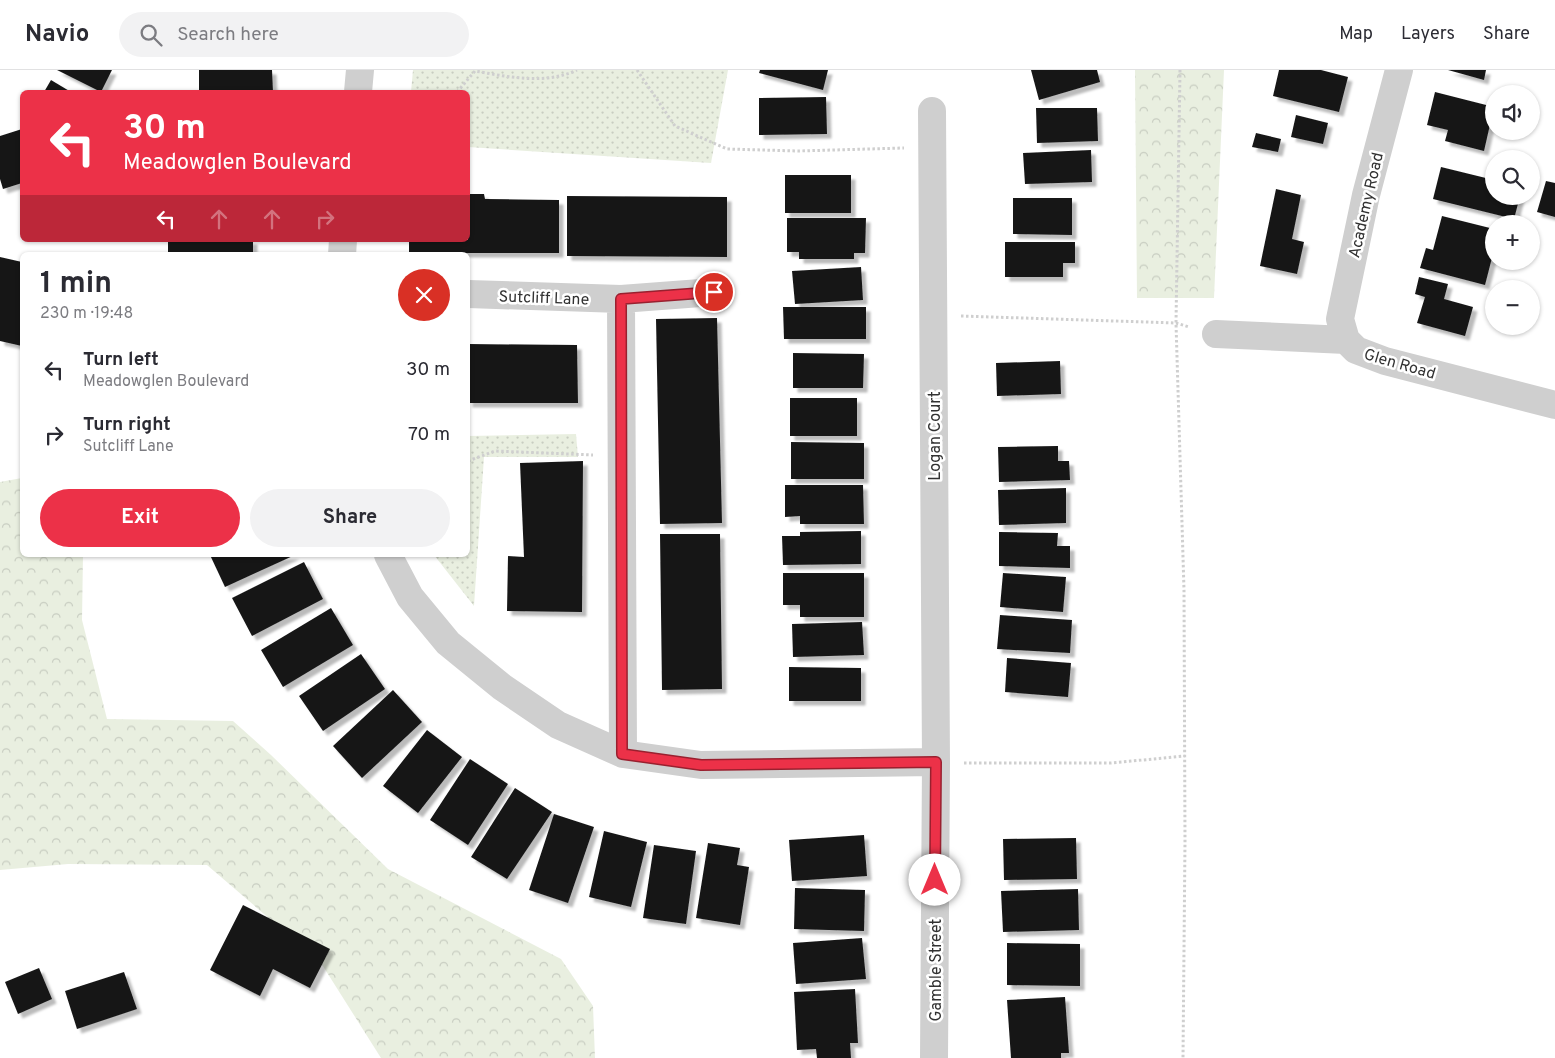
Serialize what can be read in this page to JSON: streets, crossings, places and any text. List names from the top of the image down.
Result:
{
  "streets": {
    "street": [
      "Academy Road",
      "Sutcliff Lane",
      "Glen Road",
      "Logan Court",
      "Gamble Street"
    ]
  },
  "crossings": [
    ["Academy Road", "Glen Road"],
    ["Logan Court", "Gamble Street"]
  ],
  "page": {
    "header": "Navio",
    "search": "Search here",
    "nav": ["Map", "Layers", "Share"],
    "map_buttons": ["+", "−"],
    "turn": ["30 m", "Meadowglen Boulevard"],
    "heading": ["1 min", "230 m · 19:48"],
    "list": [
      {
        "name": "Turn left",
        "note": "Meadowglen Boulevard",
        "value": "30 m"
      },
      {
        "name": "Turn right",
        "note": "Sutcliff Lane",
        "value": "70 m"
      }
    ],
    "buttons": ["Exit", "Share"]
  }
}
